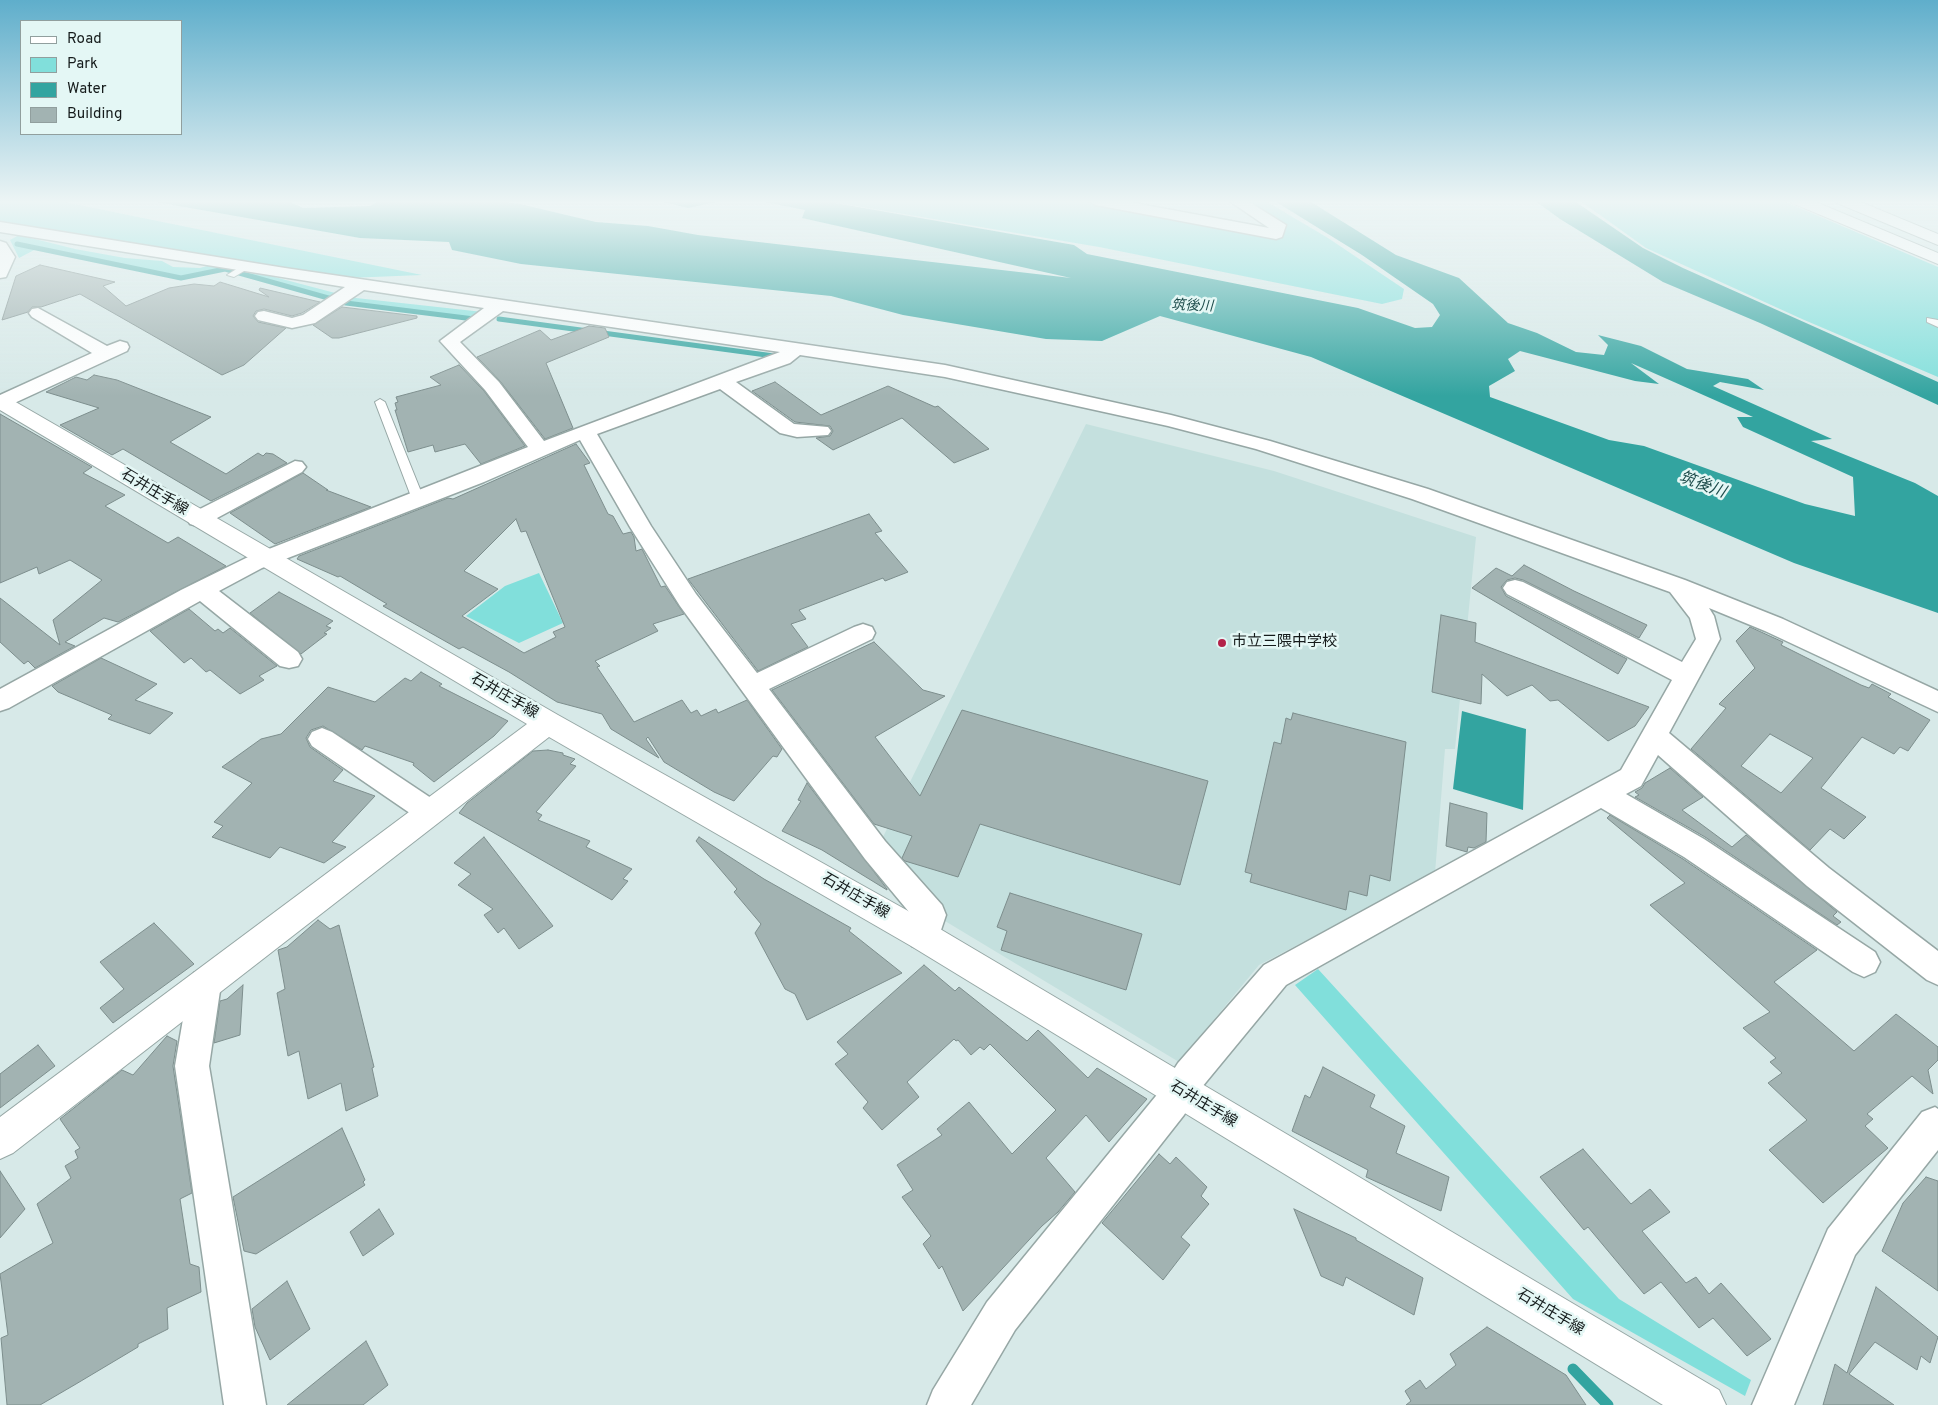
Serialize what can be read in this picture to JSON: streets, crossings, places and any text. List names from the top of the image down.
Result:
{
  "streets": {
    "main road": ["石井庄手線"]
  },
  "water": ["筑後川"],
  "places": ["市立三隈中学校"],
  "legend": [
    "Road",
    "Park",
    "Water",
    "Building"
  ]
}
